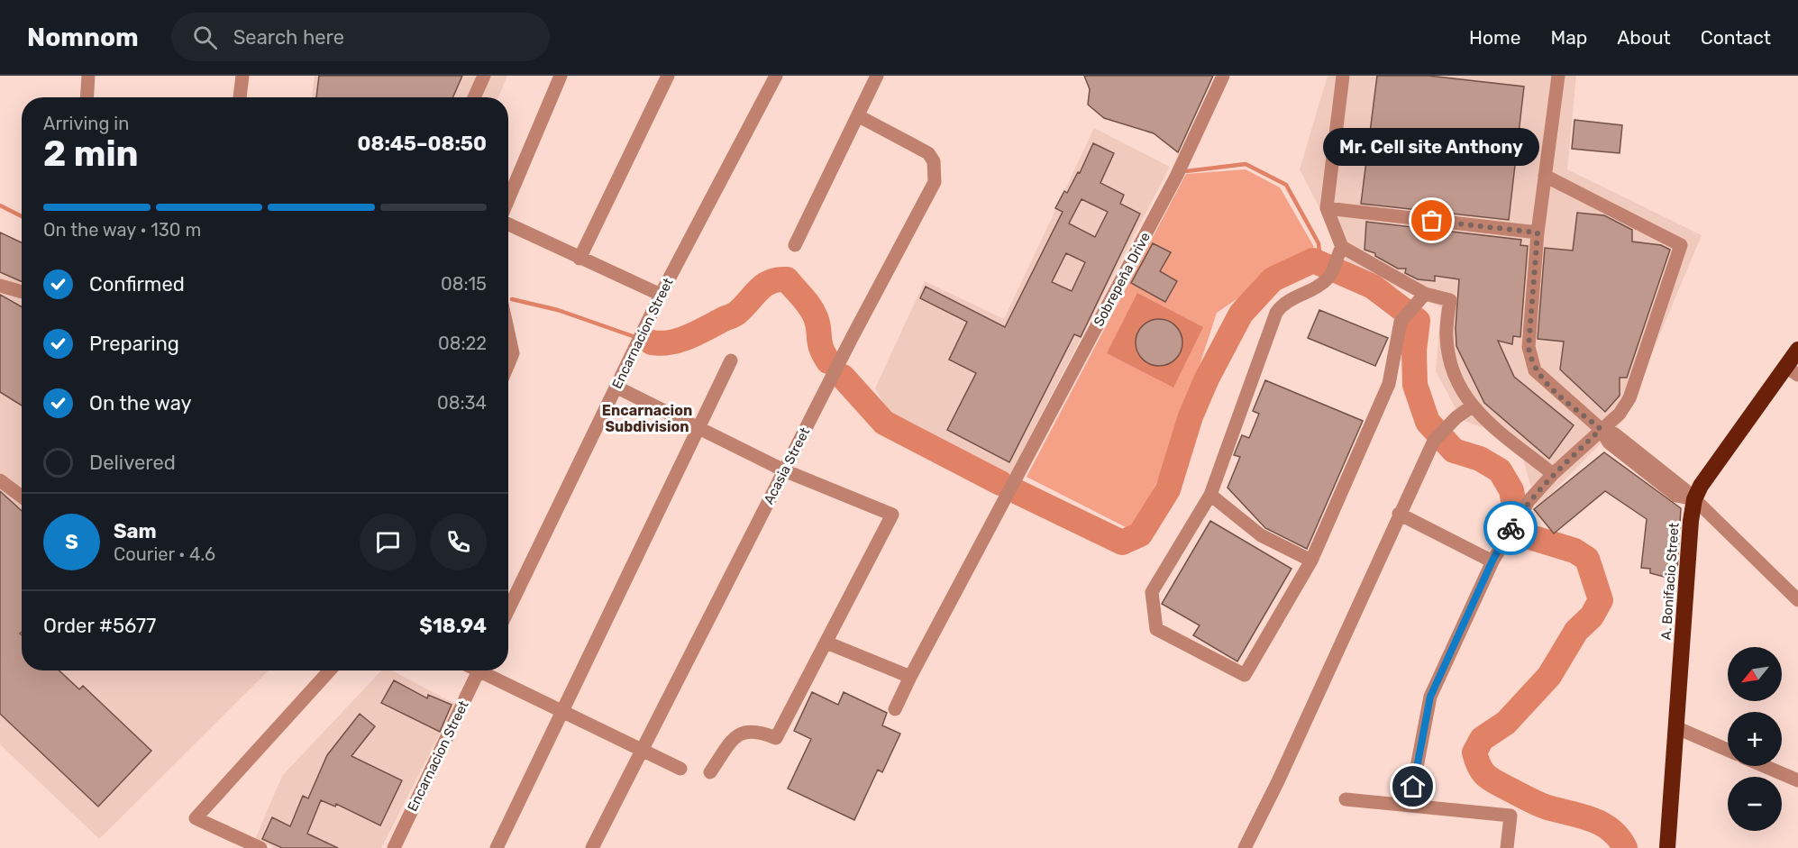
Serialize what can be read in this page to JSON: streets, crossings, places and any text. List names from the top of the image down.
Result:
{
  "streets": {
    "highway": ["A. Bonifacio Street"],
    "street": ["Sobrepeña Drive", "Encarnacion Street", "Acasia Street"]
  },
  "districts": ["Encarnacion Subdivision"],
  "places": ["Mr. Cell site Anthony"],
  "north": "bottom left",
  "page": {
    "header": "Nomnom",
    "search": "Search here",
    "nav": [
      "Home",
      "Map",
      "About",
      "Contact"
    ],
    "heading": ["2 min", "Arriving in", "08:45–08:50"],
    "panel": [
      "Sam",
      "Courier · 4.6",
      "Order #5677",
      "$18.94"
    ],
    "bubble": "Mr. Cell site Anthony",
    "bar": "On the way · 130 m",
    "list": [
      ["Confirmed", "08:15"],
      ["Preparing", "08:22"],
      ["On the way", "08:34"],
      "Delivered"
    ],
    "round": "S",
    "map_buttons": ["+", "−"]
  }
}
